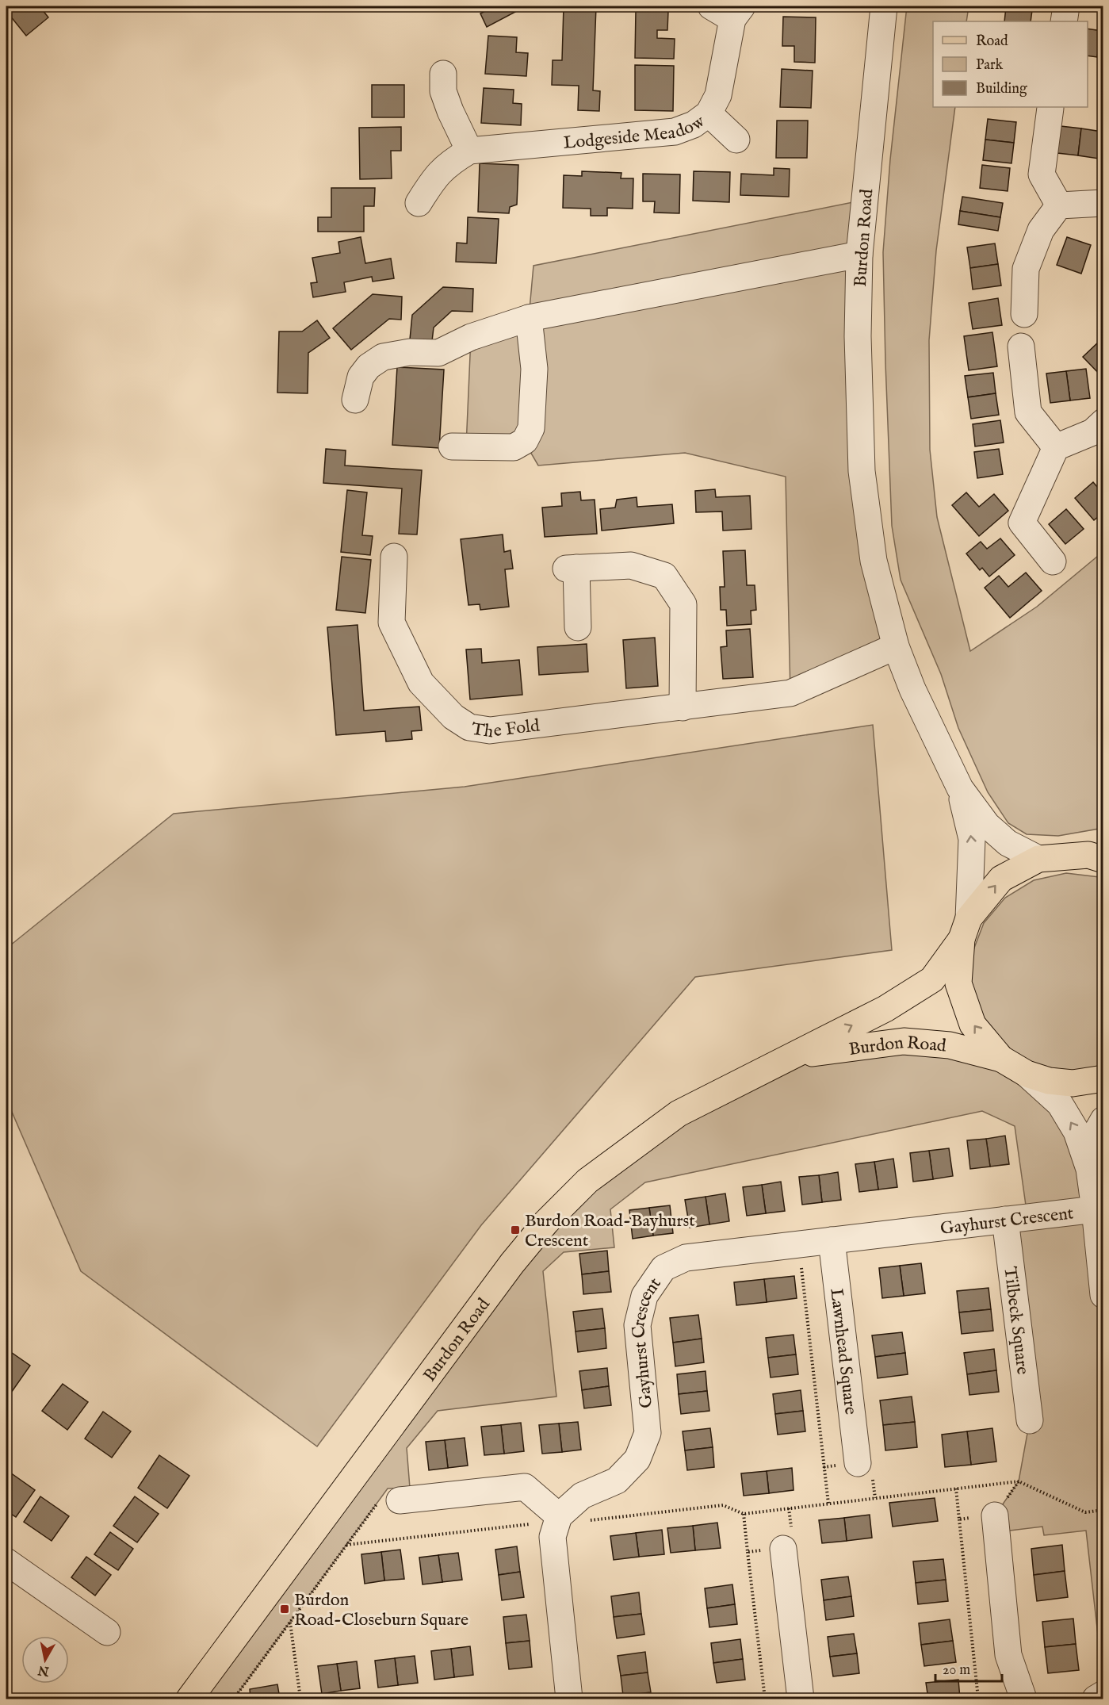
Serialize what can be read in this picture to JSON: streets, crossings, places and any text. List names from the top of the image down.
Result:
{
  "streets": {
    "main road": ["Burdon Road"],
    "street": [
      "Lodgeside Meadow",
      "The Fold",
      "Gayhurst Crescent",
      "Tilbeck Square",
      "Lawnhead Square"
    ]
  },
  "crossings": [
    ["Burdon Road", "The Fold"],
    ["Gayhurst Crescent", "Tilbeck Square"],
    ["Gayhurst Crescent", "Lawnhead Square"]
  ],
  "places": {
    "transit": ["Burdon Road-Bayhurst Crescent", "Burdon Road-Closeburn Square"]
  },
  "legend": ["Road", "Park", "Building"],
  "scale_bar": "20 m",
  "north": "bottom"
}
